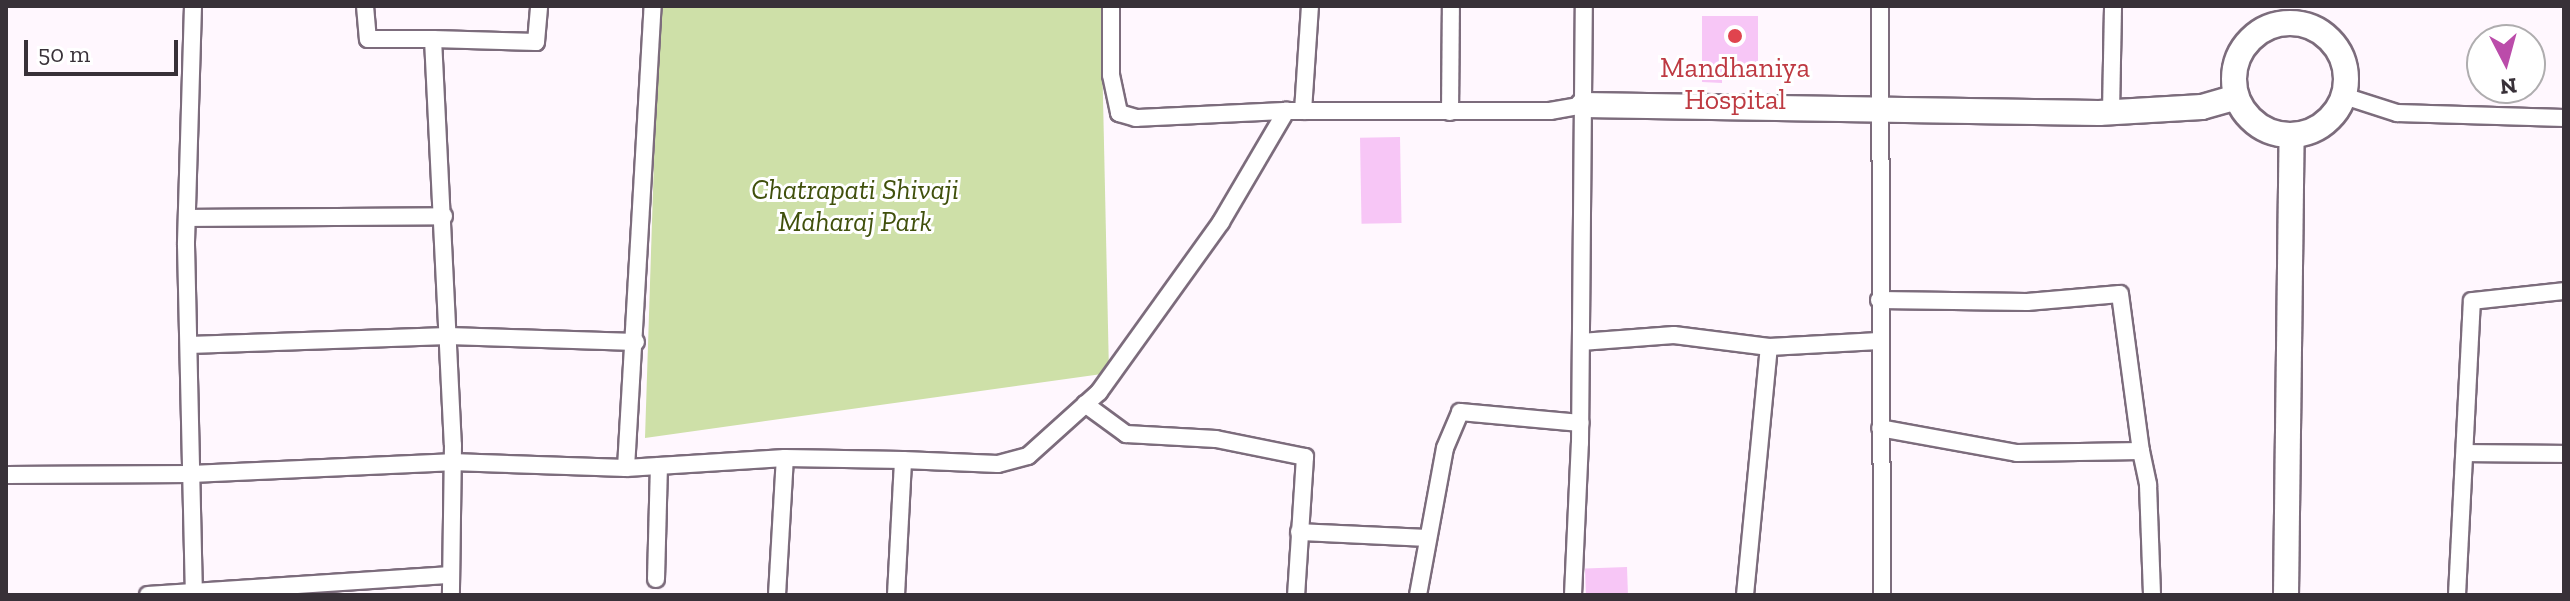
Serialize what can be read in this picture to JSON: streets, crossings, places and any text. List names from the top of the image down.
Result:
{
  "parks": ["Chatrapati Shivaji Maharaj Park"],
  "places": ["Mandhaniya Hospital"],
  "scale_bar": "50 m",
  "north": "bottom"
}
